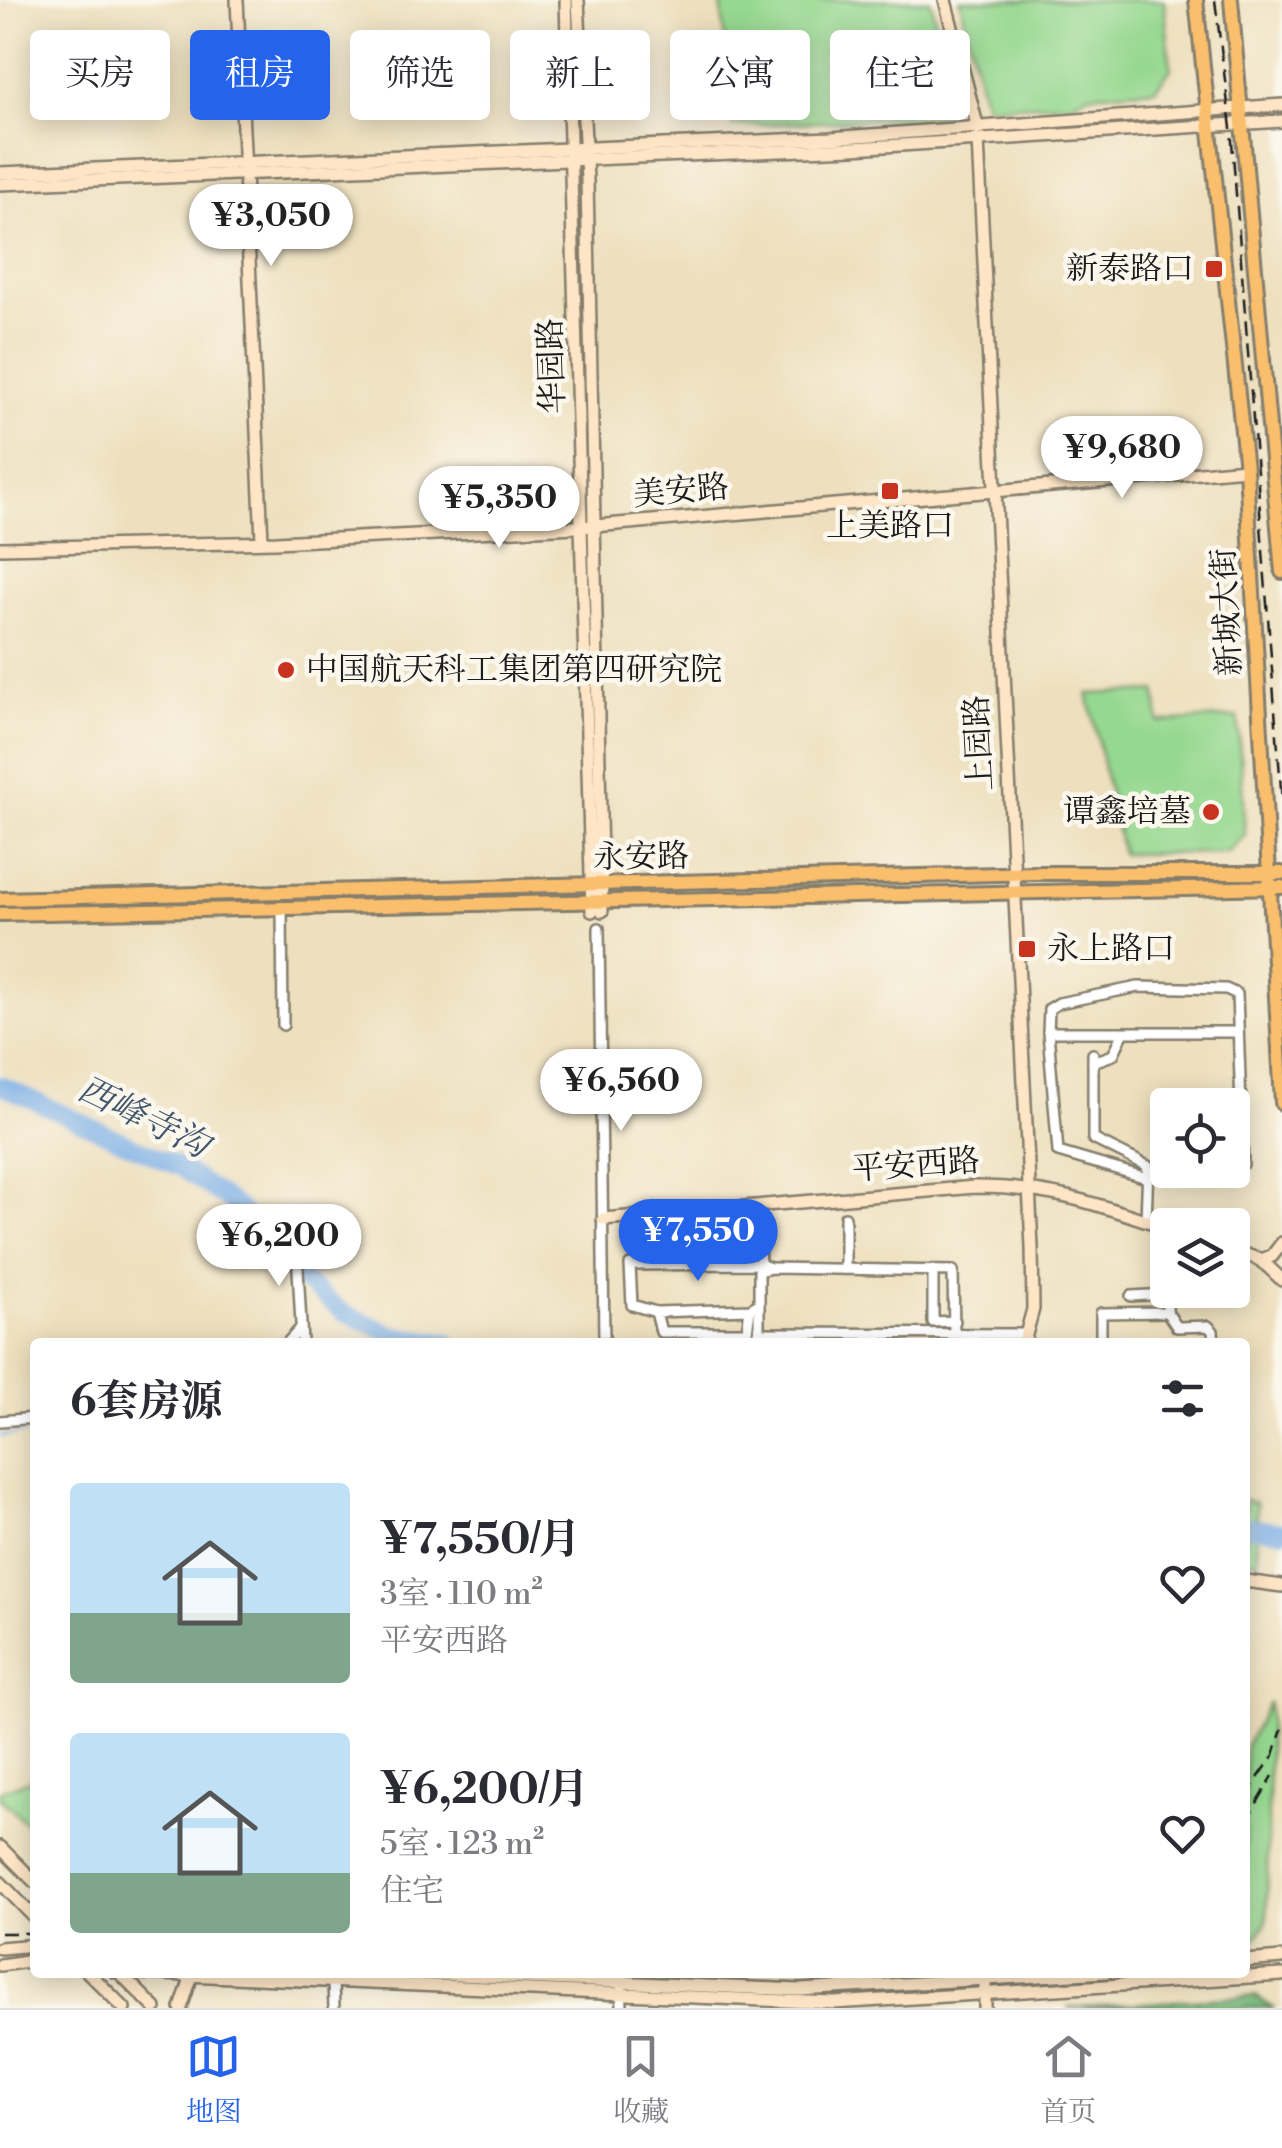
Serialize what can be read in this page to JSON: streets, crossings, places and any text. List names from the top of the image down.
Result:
{
  "streets": {
    "main road": ["新城大街", "永安路"],
    "street": [
      "华园路",
      "美安路",
      "上园路",
      "平安西路"
    ]
  },
  "crossings": [
    ["华园路", "美安路"],
    ["华园路", "永安路"],
    ["美安路", "新城大街"],
    ["美安路", "上园路"],
    ["新城大街", "永安路"],
    ["上园路", "永安路"],
    ["上园路", "平安西路"]
  ],
  "water": ["西峰寺沟"],
  "places": {
    "transit": ["新泰路口", "上美路口", "永上路口"],
    "other": ["中国航天科工集团第四研究院", "谭鑫培墓"]
  },
  "page": {
    "chip": [
      "买房",
      "租房",
      "筛选",
      "新上",
      "公寓",
      "住宅"
    ],
    "price": [
      "¥3,050",
      "¥9,680",
      "¥5,350",
      "¥6,560",
      "¥7,550",
      "¥6,200"
    ],
    "heading": "6套房源",
    "list": [
      {
        "name": "¥7,550/月",
        "note": "3室 · 110 m² · 平安西路"
      },
      {
        "name": "¥6,200/月",
        "note": "5室 · 123 m² · 住宅"
      }
    ],
    "tabs": ["地图", "收藏", "首页"]
  }
}
